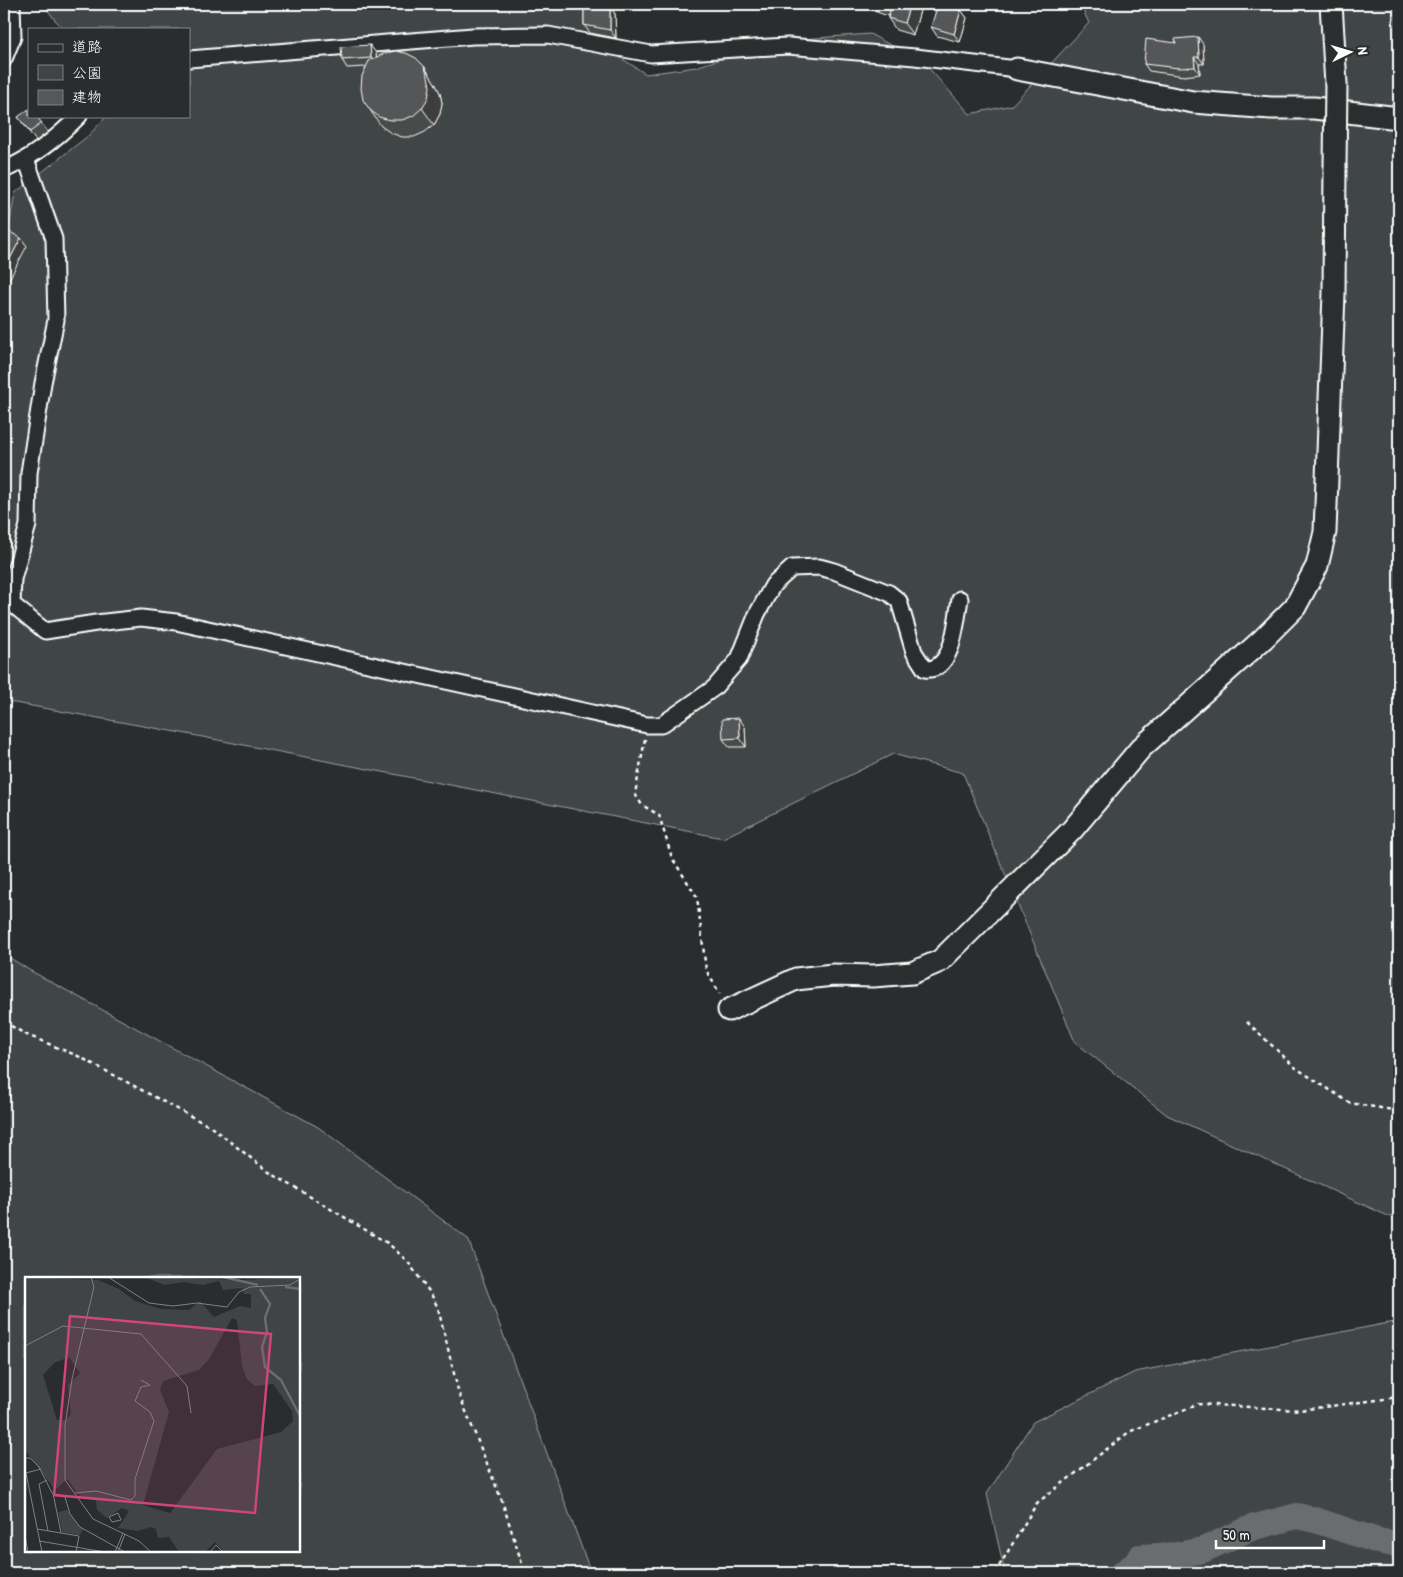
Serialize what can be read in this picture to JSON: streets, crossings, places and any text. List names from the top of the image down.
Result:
{
  "legend": ["道路", "公園", "建物"],
  "scale_bar": "50 m",
  "north": "right"
}
